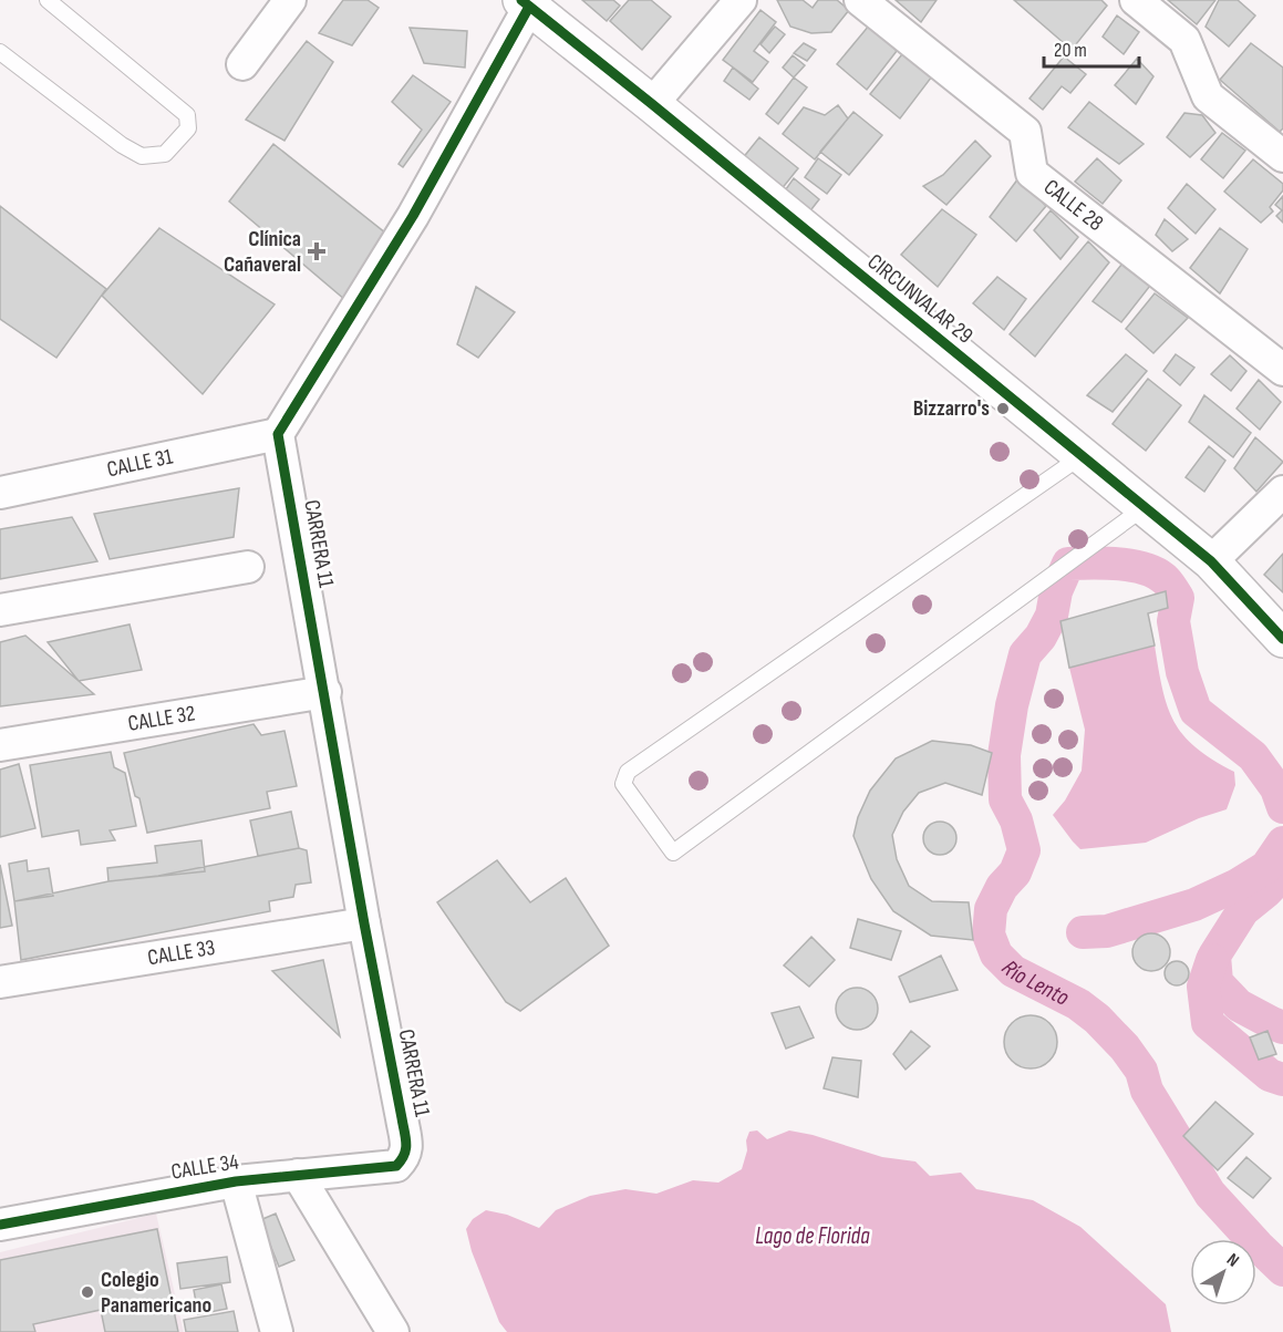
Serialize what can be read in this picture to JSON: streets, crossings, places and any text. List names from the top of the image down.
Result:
{
  "streets": {
    "street": [
      "CALLE 28",
      "CIRCUNVALAR 29",
      "CALLE 31",
      "CARRERA 11",
      "CALLE 32",
      "CALLE 33",
      "CALLE 34"
    ]
  },
  "crossings": [
    ["CALLE 31", "CARRERA 11"],
    ["CARRERA 11", "CALLE 32"],
    ["CARRERA 11", "CALLE 33"],
    ["CARRERA 11", "CALLE 34"]
  ],
  "water": ["Río Lento", "Lago de Florida"],
  "places": {
    "health": ["Clínica Cañaveral"],
    "other": ["Bizzarro's", "Colegio Panamericano"]
  },
  "scale_bar": "20 m",
  "north": "top right"
}
